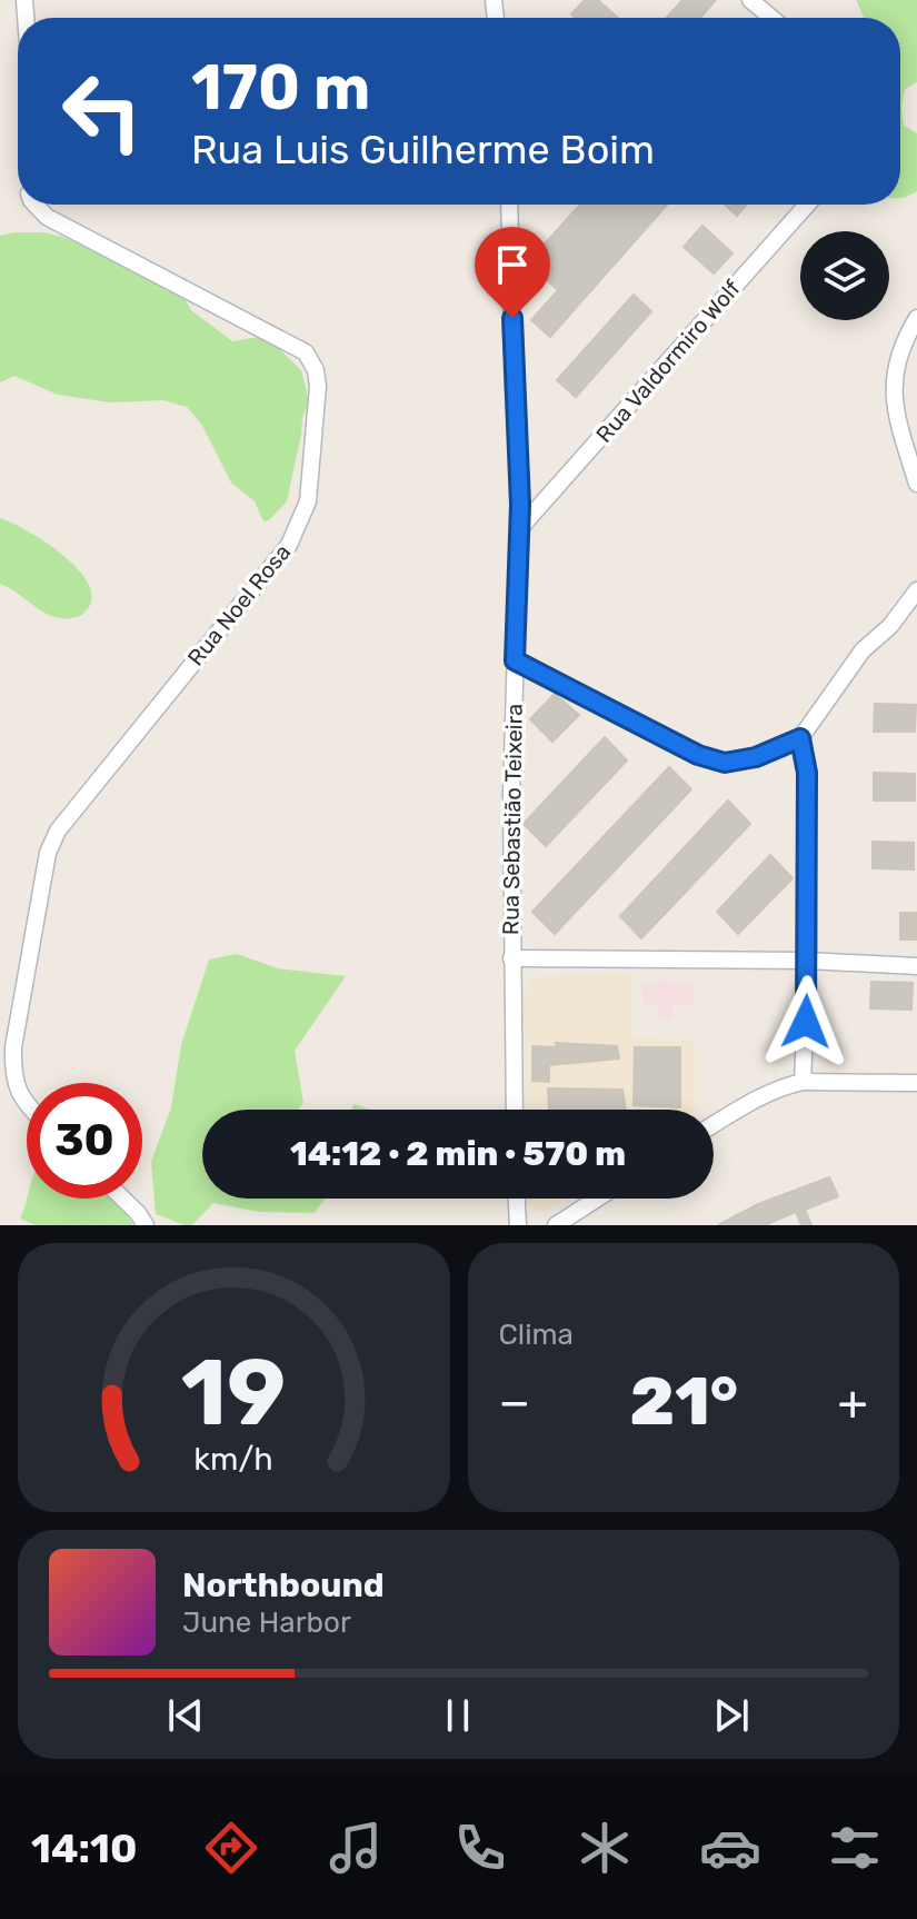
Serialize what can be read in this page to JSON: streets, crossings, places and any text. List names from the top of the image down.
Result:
{
  "streets": {
    "street": ["Rua Valdormiro Wolf", "Rua Noel Rosa", "Rua Sebastião Teixeira"]
  },
  "crossings": [
    ["Rua Valdormiro Wolf", "Rua Sebastião Teixeira"]
  ],
  "page": {
    "turn": ["170 m", "Rua Luis Guilherme Boim"],
    "limit": "30",
    "trip": "14:12 · 2 min · 570 m",
    "tile": "Clima",
    "heat": ["−", "21°", "+"],
    "song": ["Northbound", "June Harbor"],
    "tabs": "14:10",
    "gauge": ["19", "km/h"]
  }
}
